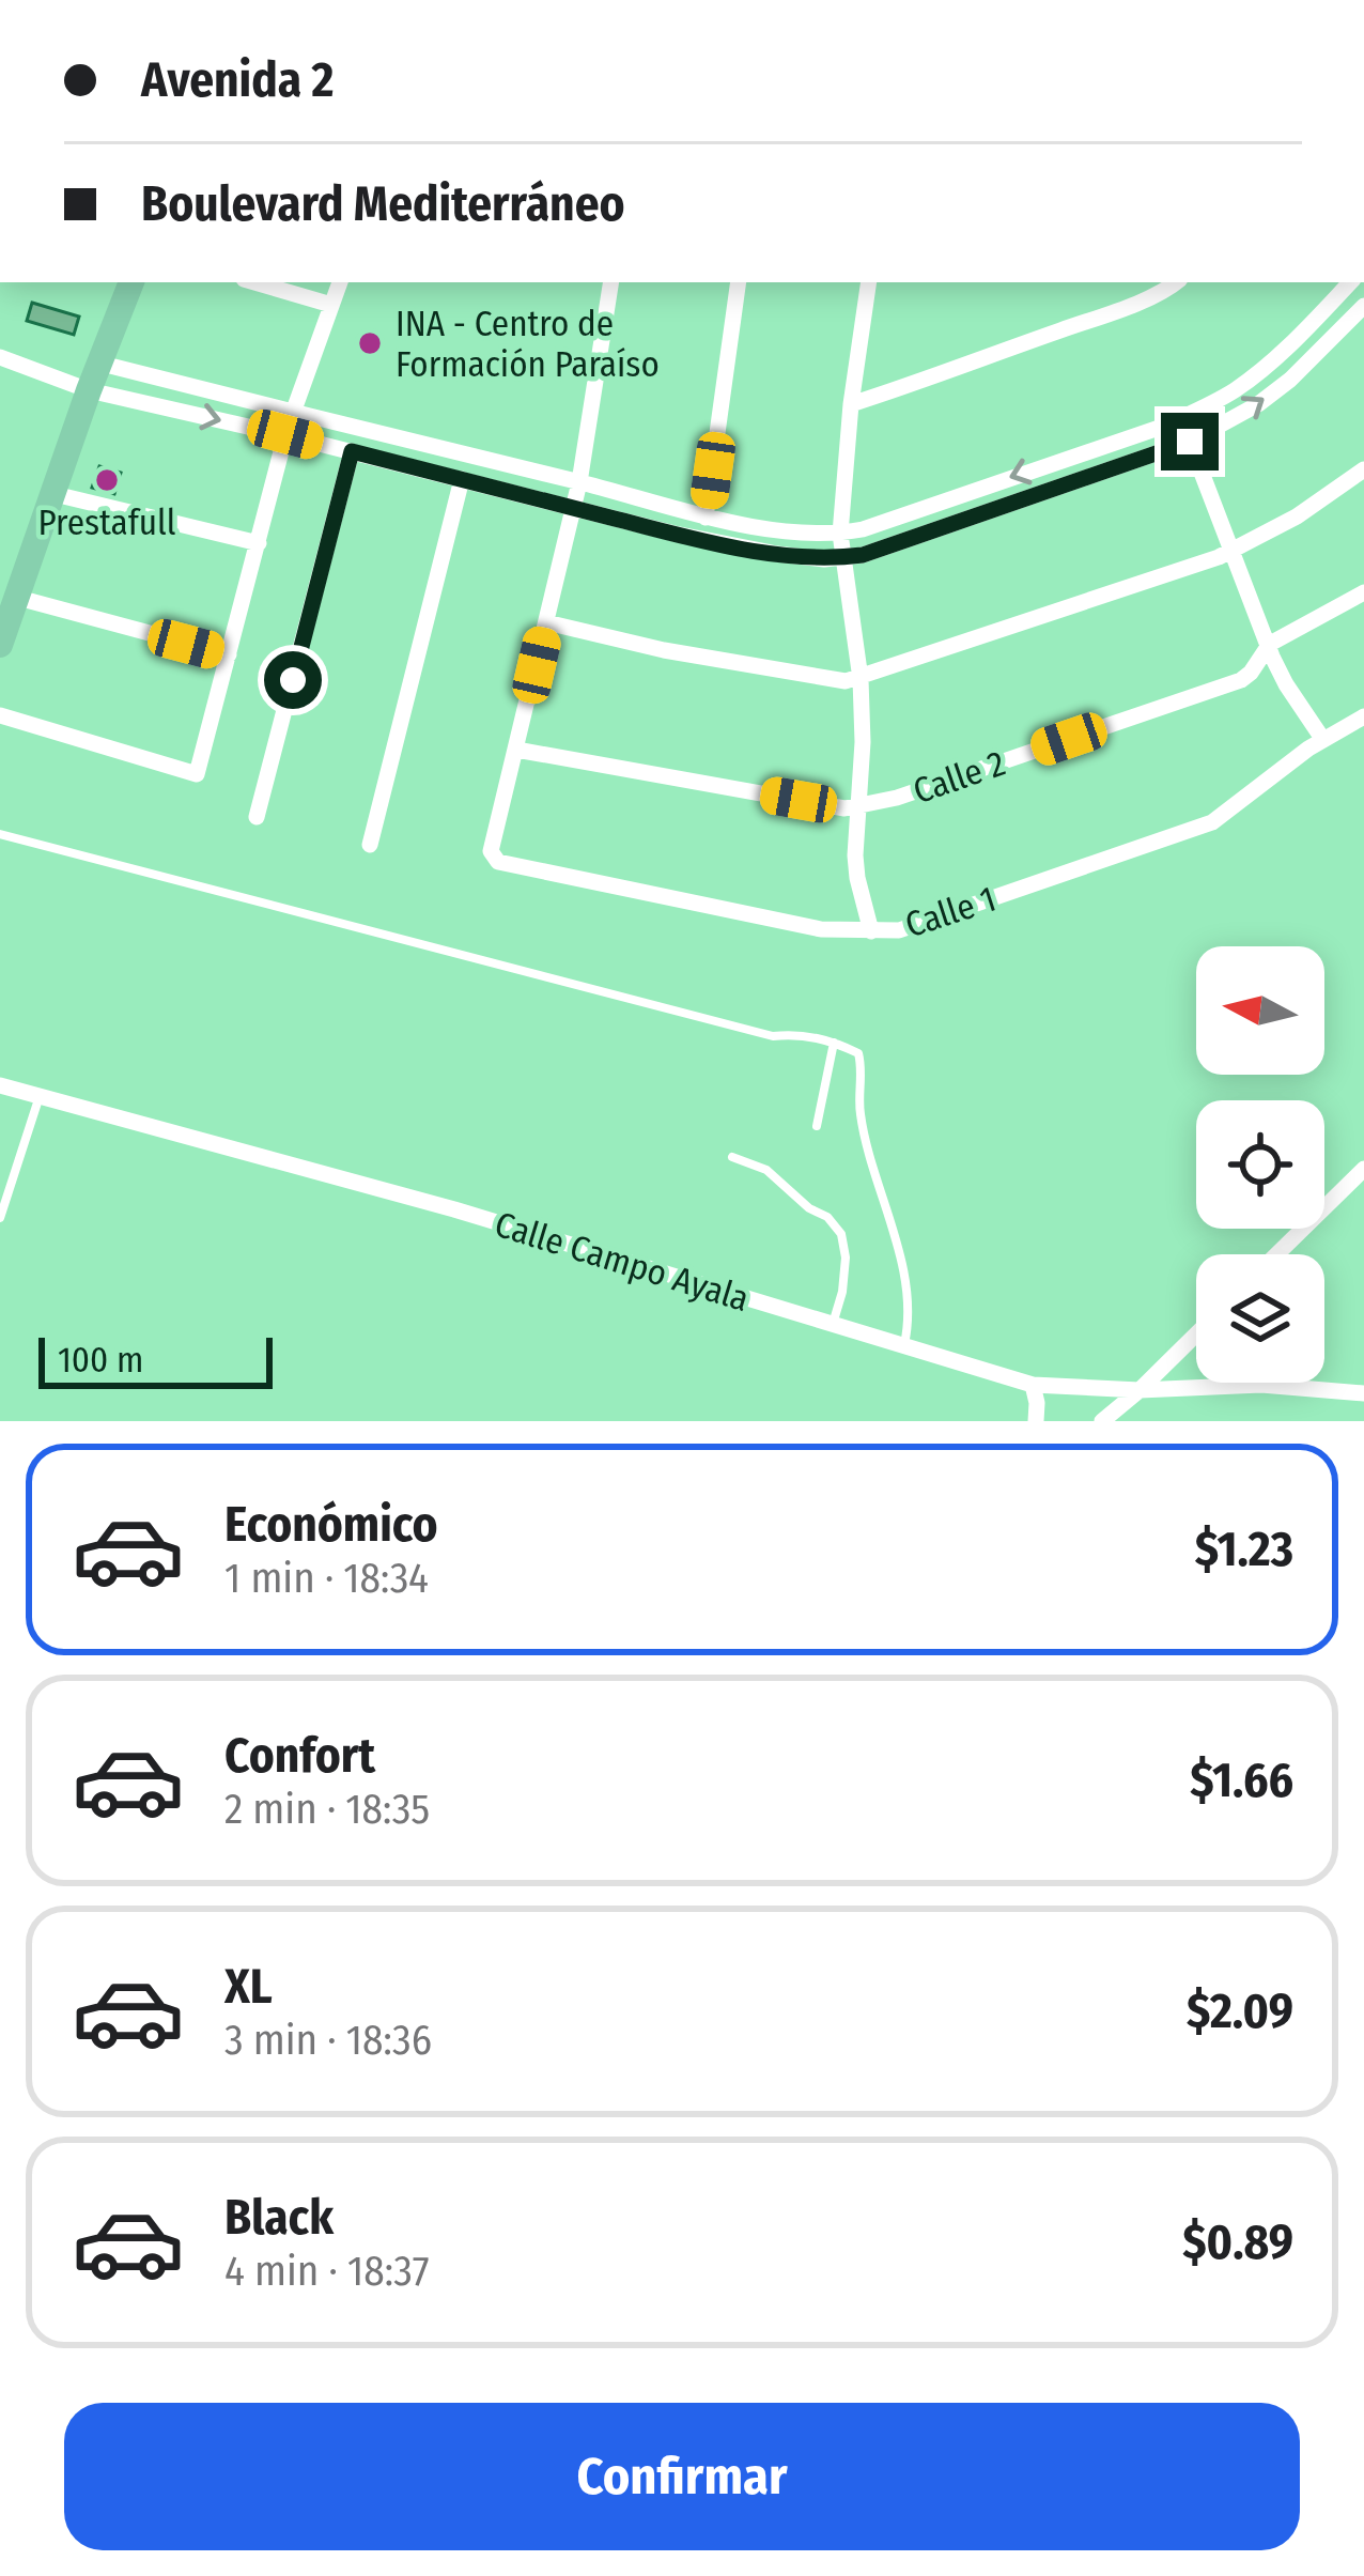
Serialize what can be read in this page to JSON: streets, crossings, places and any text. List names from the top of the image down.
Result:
{
  "streets": {
    "street": ["Calle 2", "Calle 1", "Calle Campo Ayala"]
  },
  "crossings": [
    ["Calle 2", "Calle 1"]
  ],
  "places": ["INA - Centro de Formación Paraíso", "Prestafull"],
  "scale_bar": "100 m",
  "north": "left",
  "page": {
    "banner": ["Avenida 2", "Boulevard Mediterráneo"],
    "scale": "100 m",
    "list": [
      {
        "name": "Económico",
        "note": "1 min · 18:34",
        "value": "$1.23"
      },
      {
        "name": "Confort",
        "note": "2 min · 18:35",
        "value": "$1.66"
      },
      {
        "name": "XL",
        "note": "3 min · 18:36",
        "value": "$2.09"
      },
      {
        "name": "Black",
        "note": "4 min · 18:37",
        "value": "$0.89"
      }
    ],
    "buttons": "Confirmar"
  }
}
